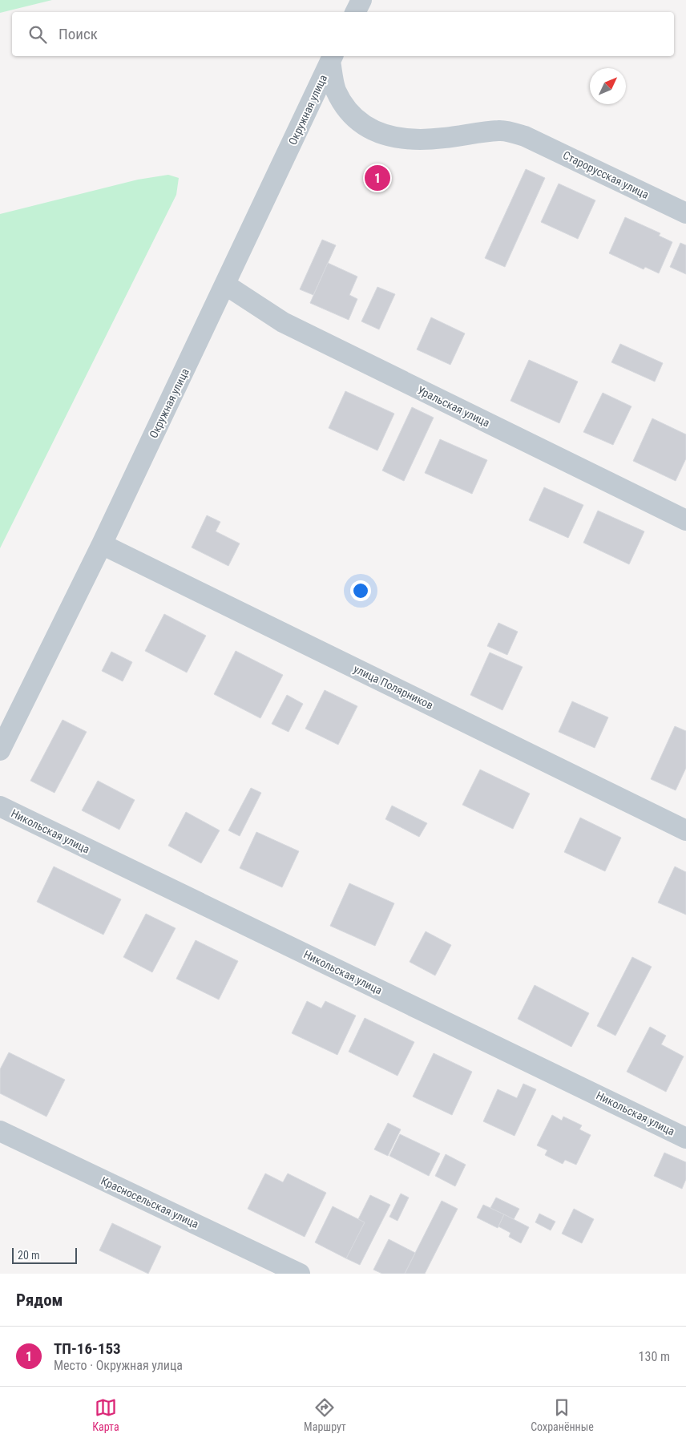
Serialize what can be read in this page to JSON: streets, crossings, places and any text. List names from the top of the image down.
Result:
{
  "streets": {
    "street": [
      "Окружная улица",
      "Старорусская улица",
      "Уральская улица",
      "улица Полярников",
      "Никольская улица",
      "Красносельская улица"
    ]
  },
  "crossings": [
    ["Окружная улица", "Старорусская улица"],
    ["Окружная улица", "Уральская улица"],
    ["Окружная улица", "улица Полярников"]
  ],
  "scale_bar": "20 m",
  "north": "top right",
  "page": {
    "search": "Поиск",
    "pins": "1",
    "scale": "20 m",
    "heading": "Рядом",
    "list": [
      {
        "mark": "1",
        "name": "ТП-16-153",
        "note": "Место · Окружная улица",
        "value": "130 m"
      }
    ],
    "nav": ["Карта", "Маршрут", "Сохранённые"]
  }
}
